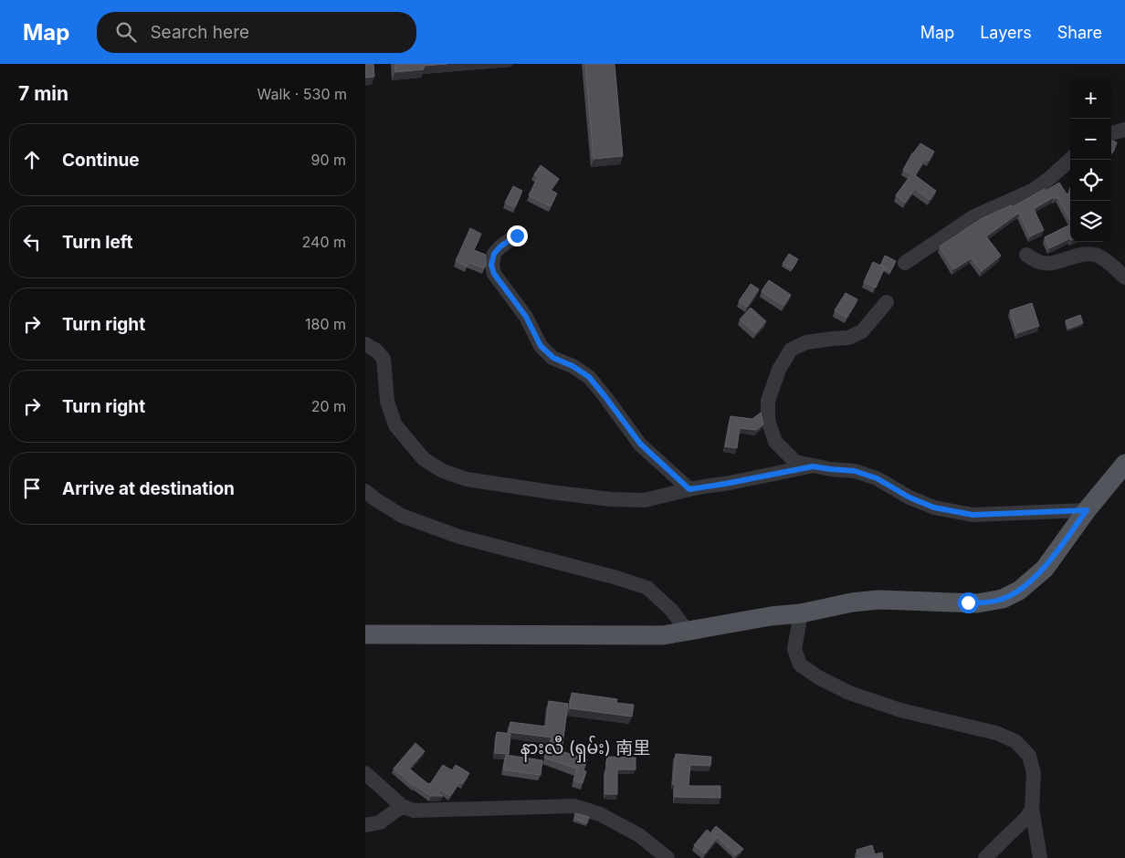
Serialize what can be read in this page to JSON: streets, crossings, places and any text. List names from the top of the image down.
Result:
{
  "districts": ["နားလီ (ရှမ်း) 南里"],
  "page": {
    "header": "Map",
    "search": "Search here",
    "nav": ["Map", "Layers", "Share"],
    "heading": ["7 min", "Walk · 530 m"],
    "map_buttons": ["+", "−"],
    "list": [
      ["Continue", "90 m"],
      ["Turn left", "240 m"],
      ["Turn right", "180 m"],
      ["Turn right", "20 m"],
      "Arrive at destination"
    ]
  }
}
